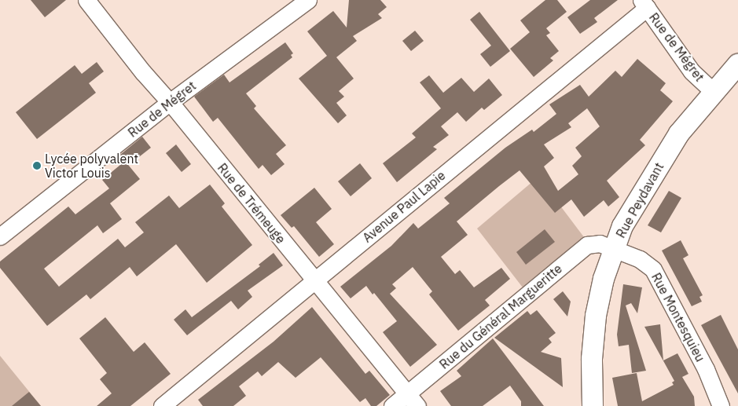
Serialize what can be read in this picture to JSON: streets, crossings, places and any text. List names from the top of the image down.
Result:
{
  "streets": {
    "street": [
      "Rue de Mégret",
      "Rue Peydavant",
      "Rue de Trémeuge",
      "Avenue Paul Lapie",
      "Rue du Général Margueritte",
      "Rue Montesquieu"
    ]
  },
  "crossings": [
    ["Rue de Mégret", "Rue Peydavant"],
    ["Rue de Mégret", "Rue de Trémeuge"],
    ["Rue de Mégret", "Avenue Paul Lapie"],
    ["Rue Peydavant", "Rue du Général Margueritte"],
    ["Rue Peydavant", "Rue Montesquieu"],
    ["Rue de Trémeuge", "Avenue Paul Lapie"],
    ["Rue de Trémeuge", "Rue du Général Margueritte"],
    ["Rue du Général Margueritte", "Rue Montesquieu"]
  ],
  "places": ["Lycée polyvalent Victor Louis"]
}
